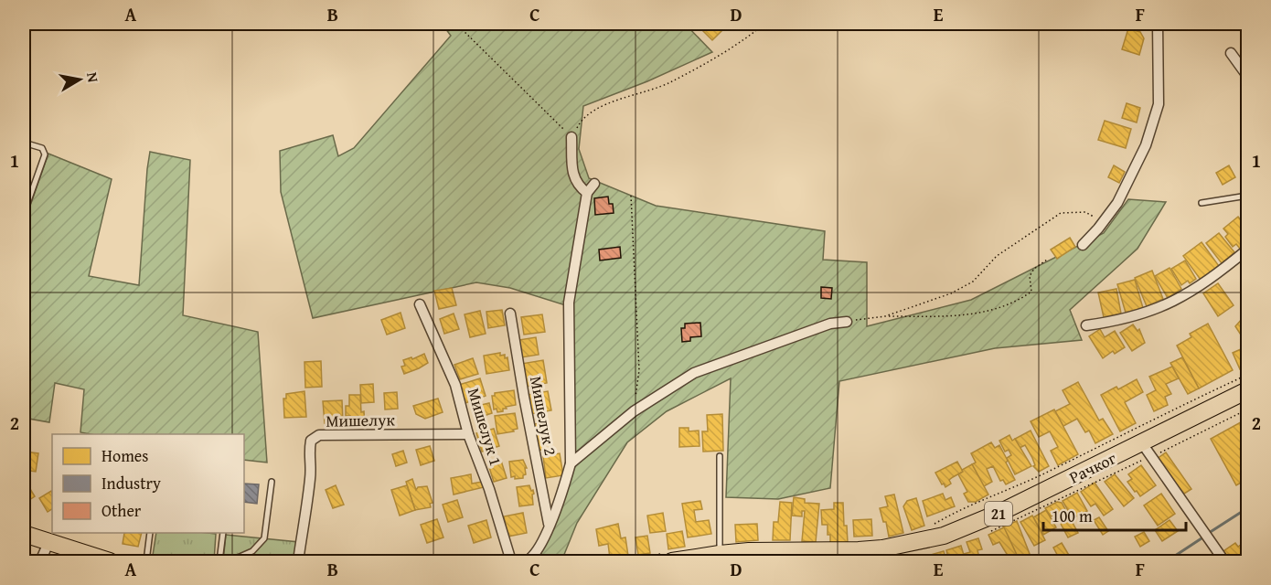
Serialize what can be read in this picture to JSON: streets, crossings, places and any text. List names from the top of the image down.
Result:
{
  "streets": {
    "main road": ["Рачког", "21"],
    "street": ["Мишелук 2", "Мишелук", "Мишелук 1"]
  },
  "crossings": [
    ["Мишелук", "Мишелук 1"]
  ],
  "legend": ["Homes", "Industry", "Other"],
  "scale_bar": "100 m",
  "north": "right",
  "grid": {
    "columns": [
      "A",
      "B",
      "C",
      "D",
      "E",
      "F"
    ],
    "rows": ["1", "2"]
  }
}
